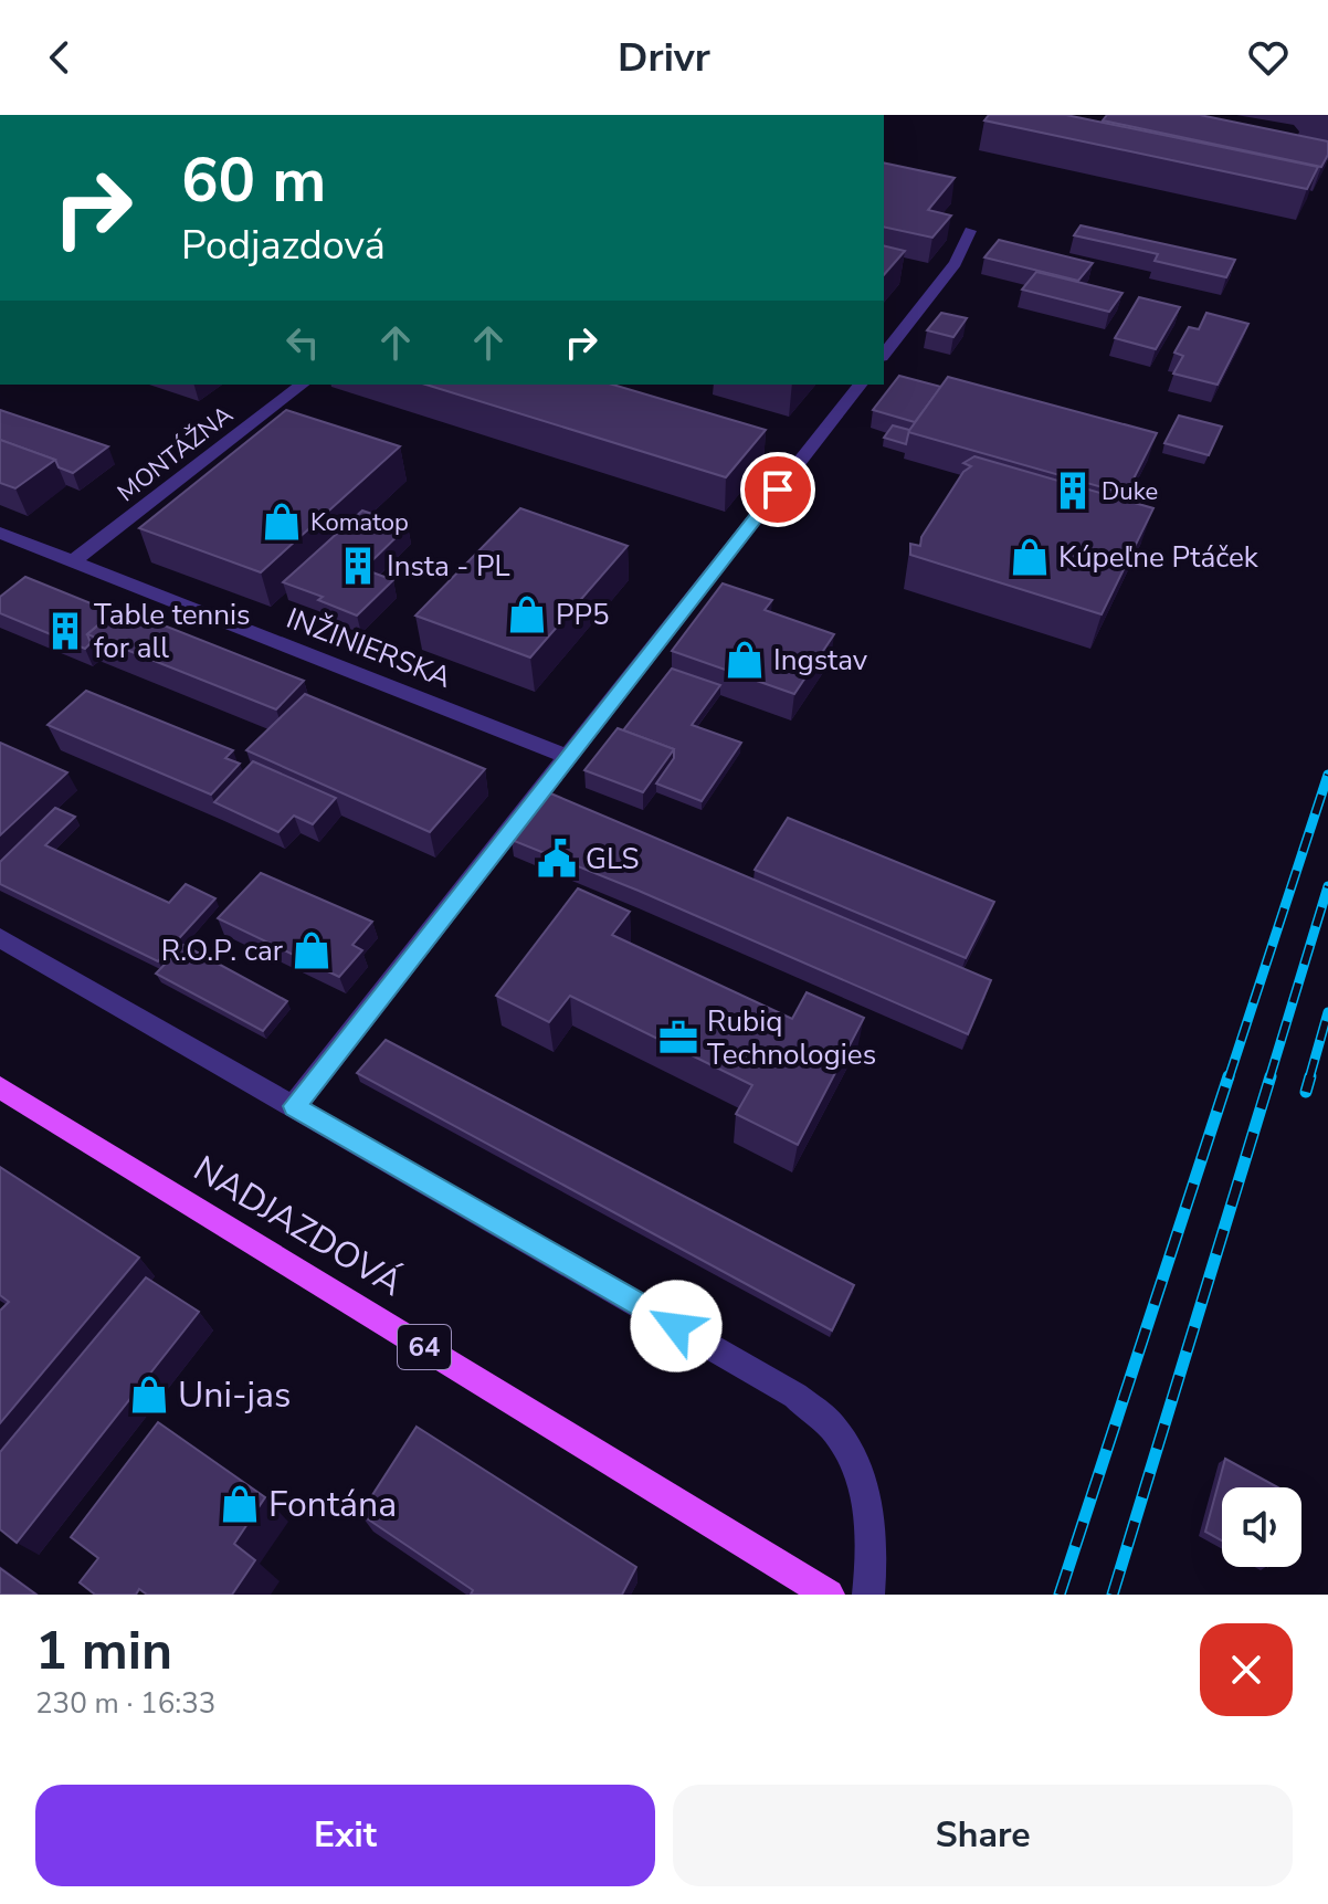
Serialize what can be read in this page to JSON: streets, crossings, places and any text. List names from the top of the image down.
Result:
{
  "streets": {
    "main road": ["NADJAZDOVÁ", "64"],
    "street": ["MONTÁŽNA", "INŽINIERSKA"]
  },
  "crossings": [
    ["MONTÁŽNA", "INŽINIERSKA"]
  ],
  "places": {
    "building": ["Duke", "Insta - PL", "Table tennis for all"],
    "shop": [
      "Komatop",
      "Kúpeľne Ptáček",
      "PP5",
      "Ingstav",
      "R.O.P. car",
      "Uni-jas",
      "Fontána"
    ],
    "public building": ["GLS"],
    "office": ["Rubiq Technologies"]
  },
  "page": {
    "header": "Drivr",
    "turn": ["60 m", "Podjazdová"],
    "heading": ["1 min", "230 m · 16:33"],
    "buttons": ["Exit", "Share"]
  }
}
